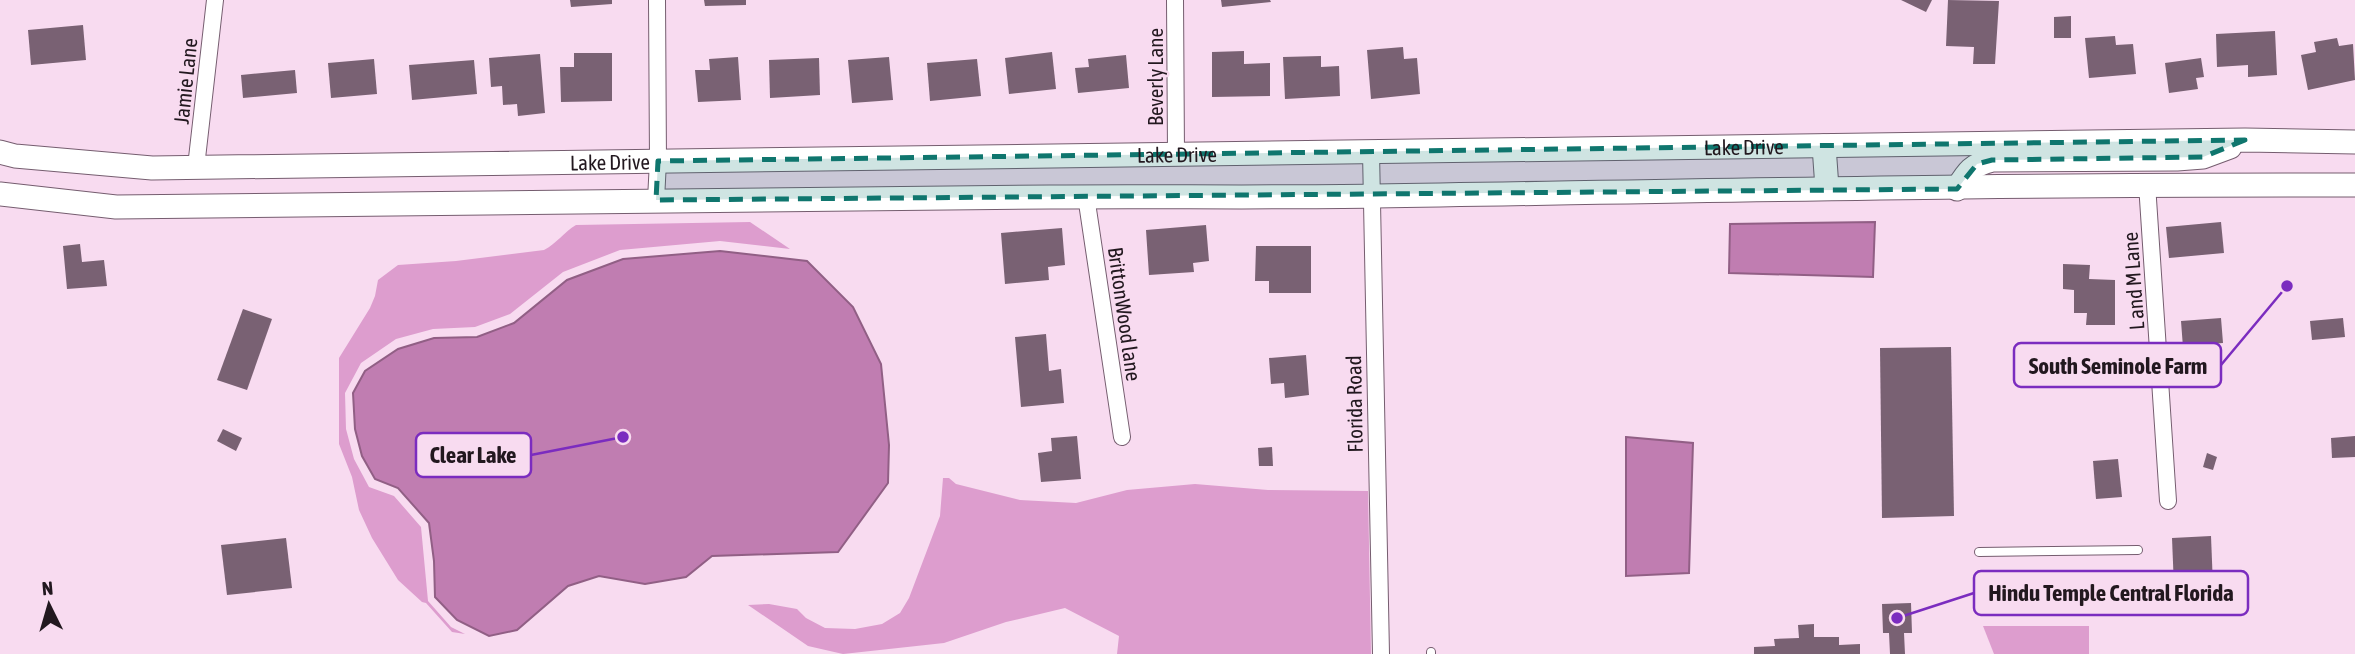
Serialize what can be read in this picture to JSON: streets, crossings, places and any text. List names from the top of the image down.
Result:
{
  "streets": {
    "main road": ["Lake Drive"],
    "street": [
      "Beverly Lane",
      "Jamie Lane",
      "L and M Lane",
      "BrittonWood lane",
      "Florida Road"
    ]
  },
  "crossings": [
    ["Beverly Lane", "Lake Drive"],
    ["Jamie Lane", "Lake Drive"],
    ["Lake Drive", "L and M Lane"],
    ["Lake Drive", "BrittonWood lane"],
    ["Lake Drive", "Florida Road"]
  ],
  "places": ["South Seminole Farm", "Clear Lake", "Hindu Temple Central Florida"],
  "north": "top"
}
